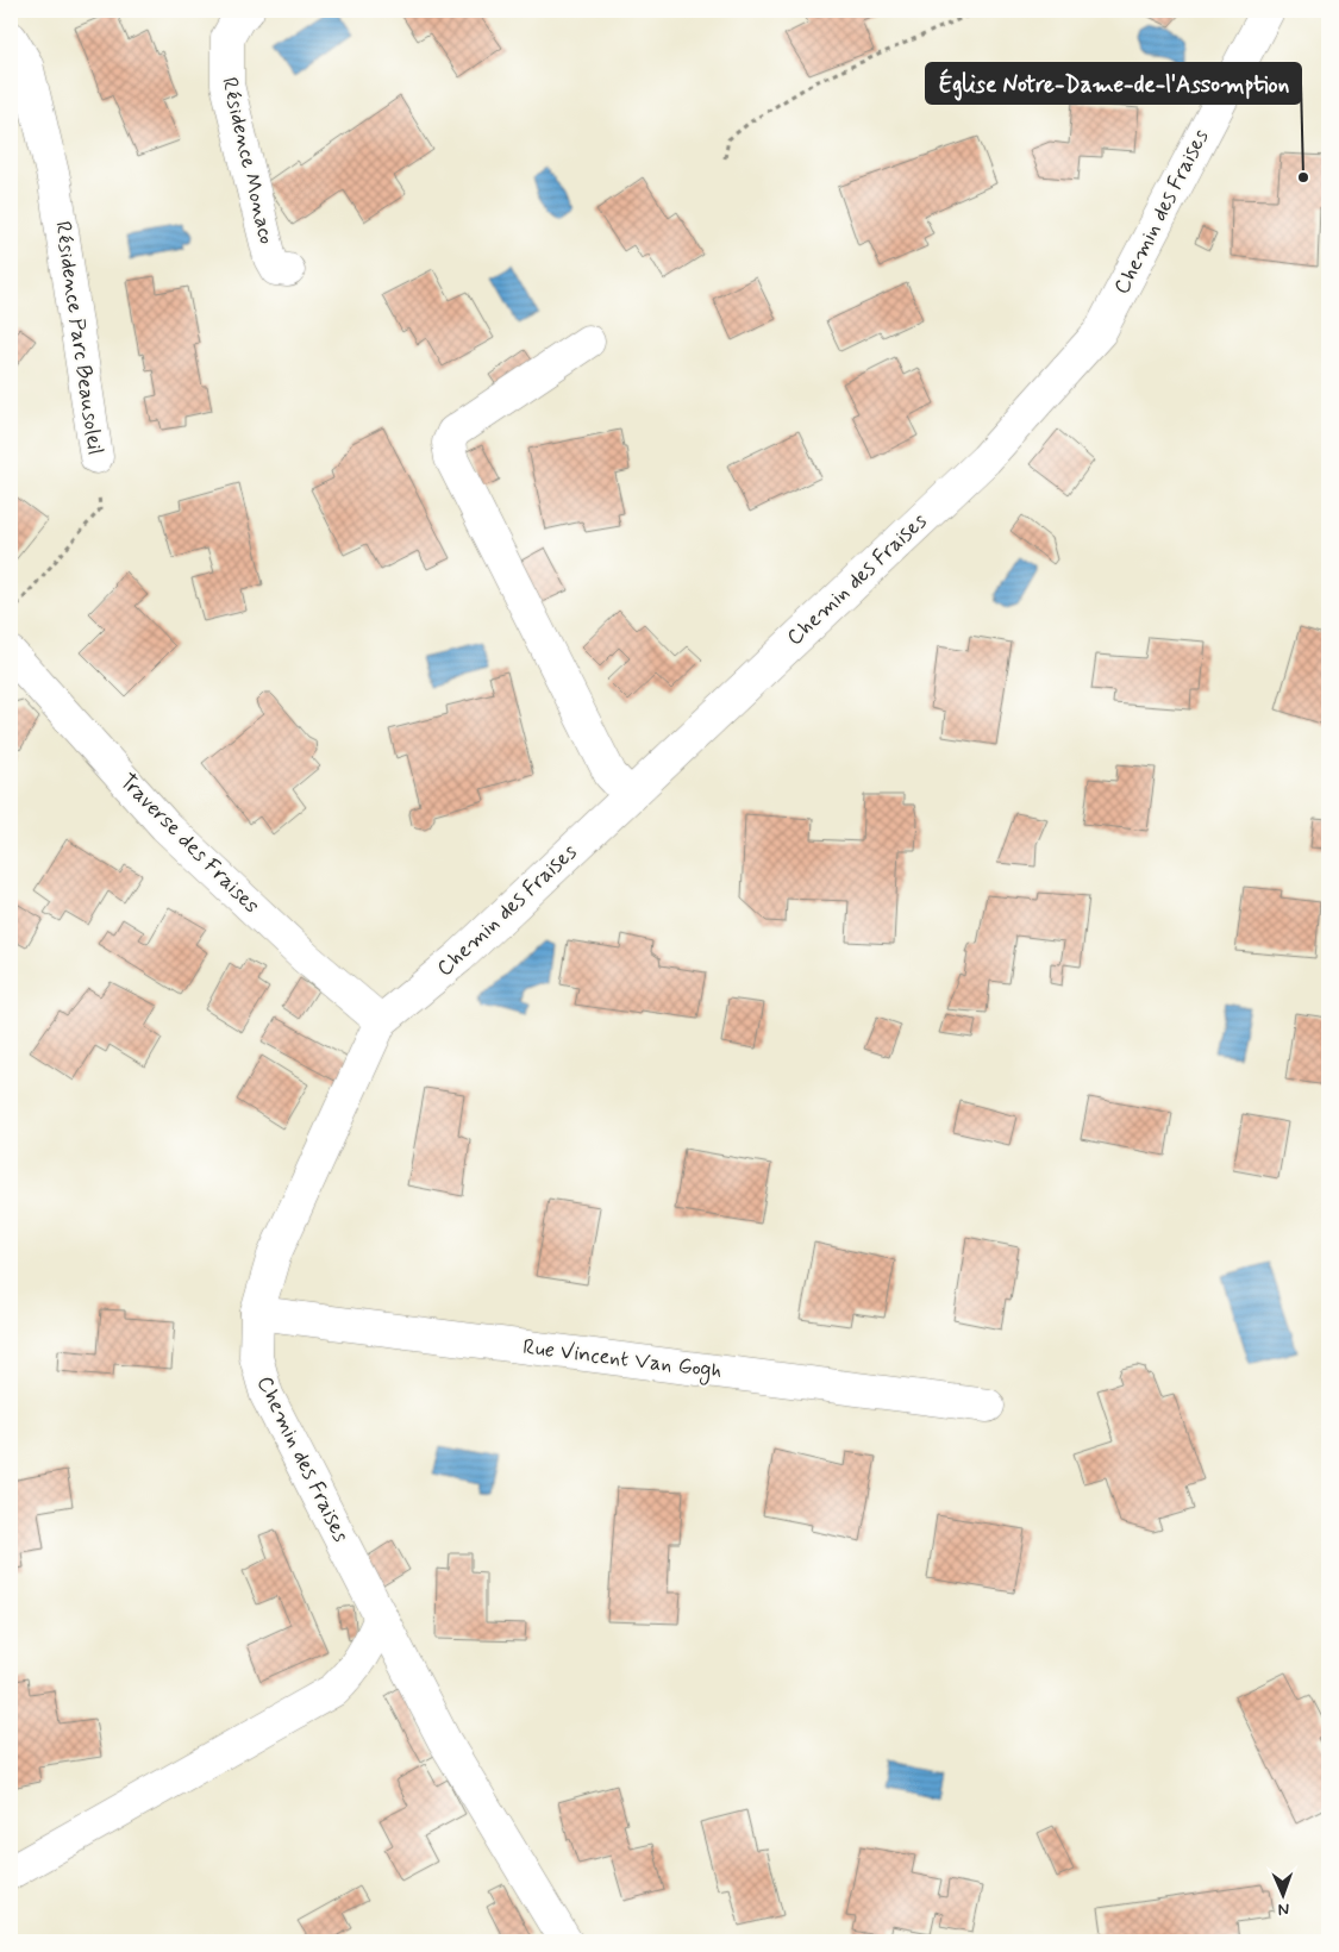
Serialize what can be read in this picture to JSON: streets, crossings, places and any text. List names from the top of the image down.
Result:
{
  "streets": {
    "street": [
      "Résidence Monaco",
      "Chemin des Fraises",
      "Résidence Parc Beausoleil",
      "Traverse des Fraises",
      "Rue Vincent Van Gogh"
    ]
  },
  "crossings": [
    ["Chemin des Fraises", "Traverse des Fraises"],
    ["Chemin des Fraises", "Rue Vincent Van Gogh"]
  ],
  "places": ["Église Notre-Dame-de-l'Assomption"],
  "north": "bottom"
}
